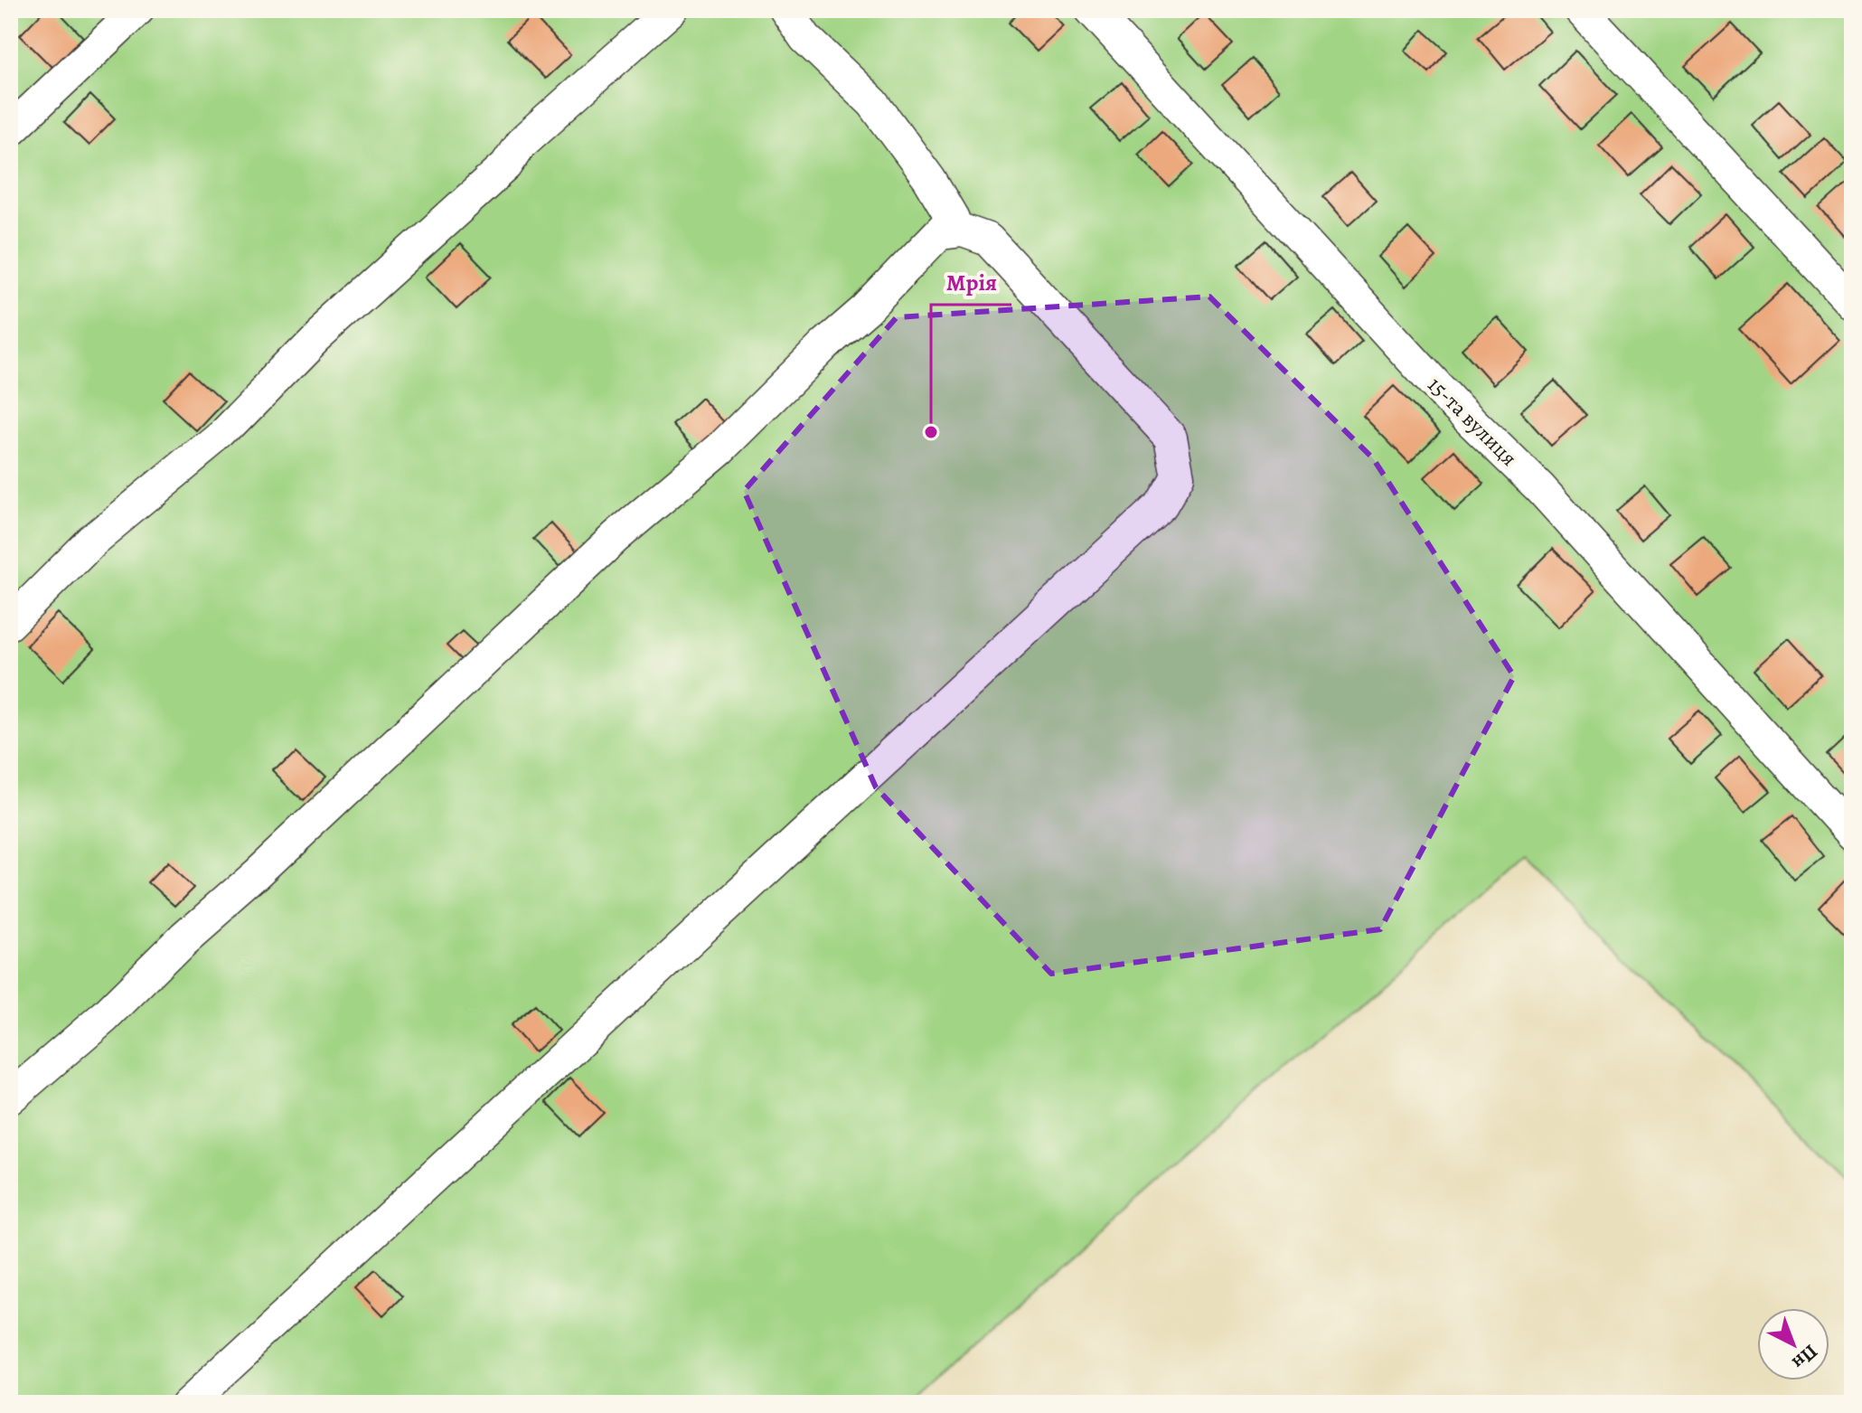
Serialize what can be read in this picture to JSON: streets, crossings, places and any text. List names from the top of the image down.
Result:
{
  "streets": {
    "street": ["15-та вулиця"]
  },
  "places": ["Мрія"],
  "north": "bottom right"
}
